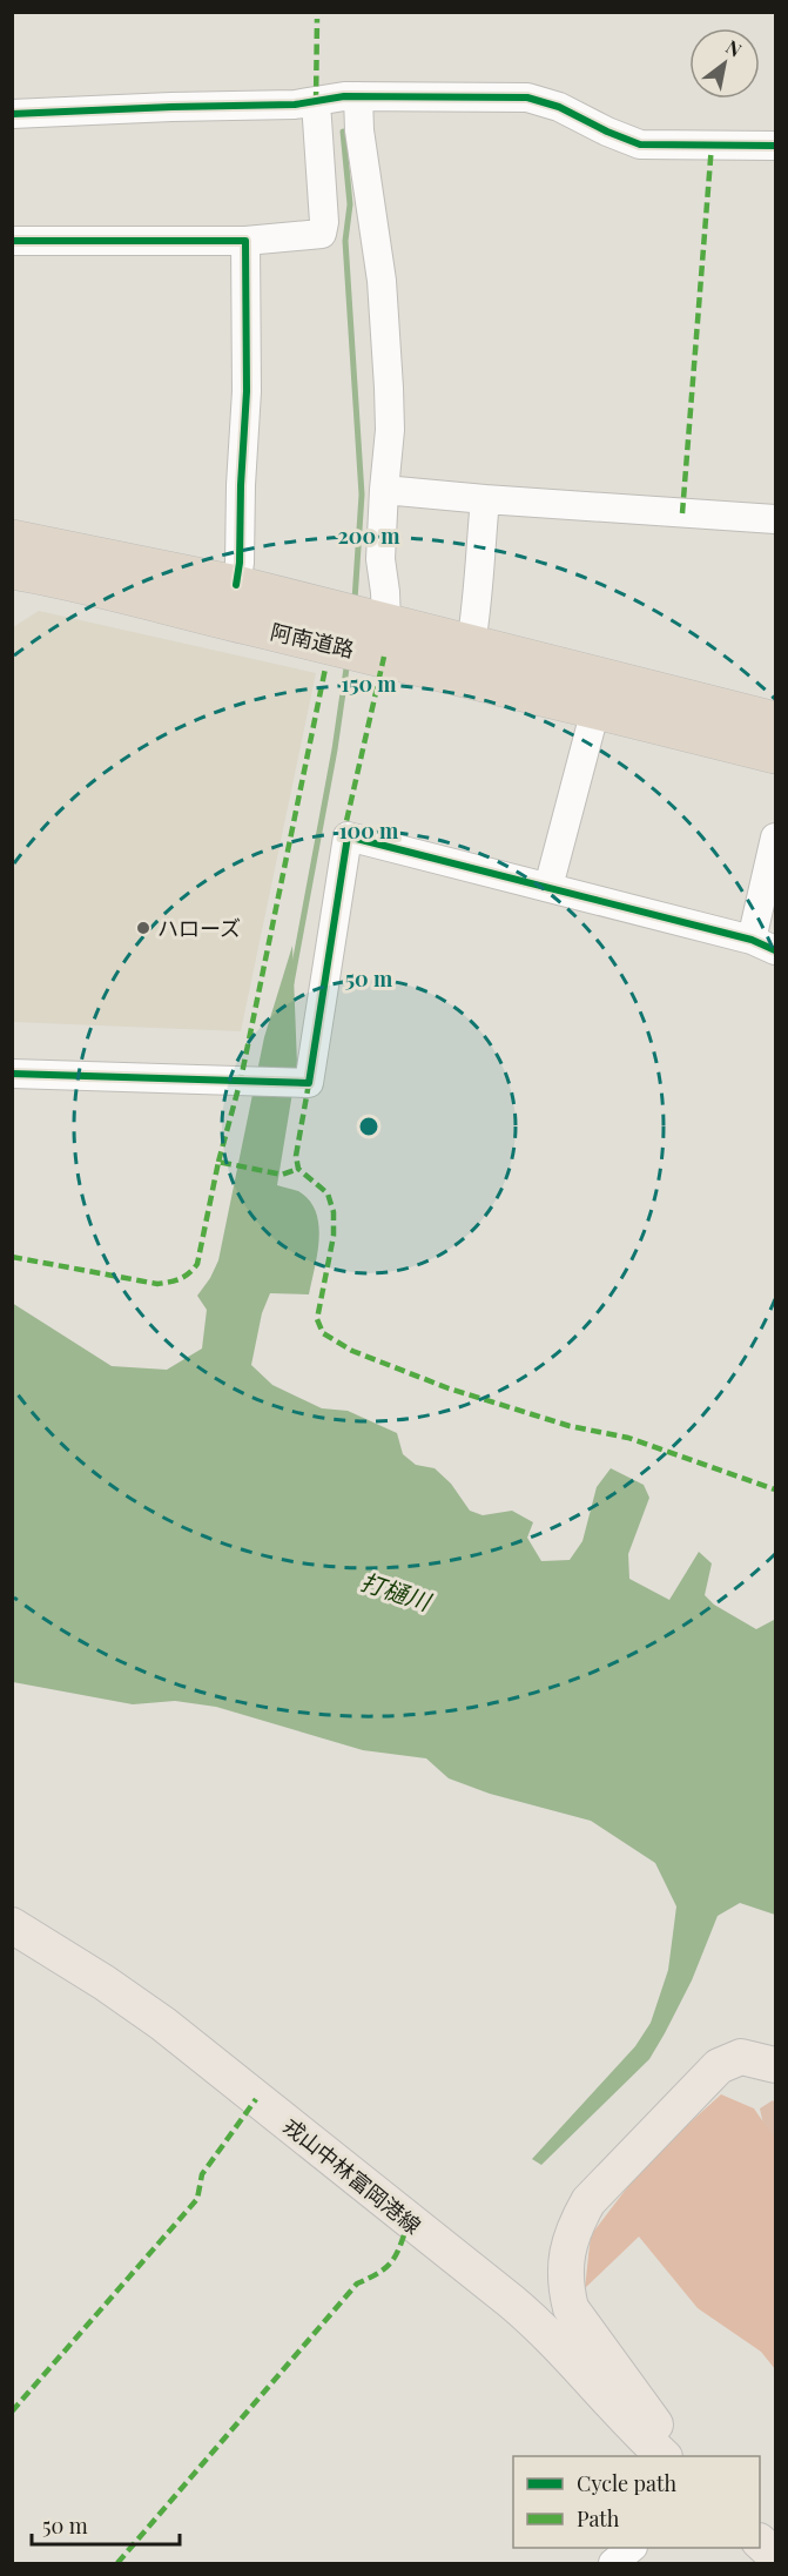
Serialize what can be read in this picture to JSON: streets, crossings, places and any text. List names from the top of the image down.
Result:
{
  "streets": {
    "highway": ["阿南道路"],
    "main road": ["戎山中林富岡港線"]
  },
  "water": ["打樋川"],
  "places": ["ハローズ"],
  "legend": ["Cycle path", "Path"],
  "scale_bar": "50 m",
  "north": "top right",
  "rings": [
    "200 m",
    "150 m",
    "100 m",
    "50 m"
  ]
}
